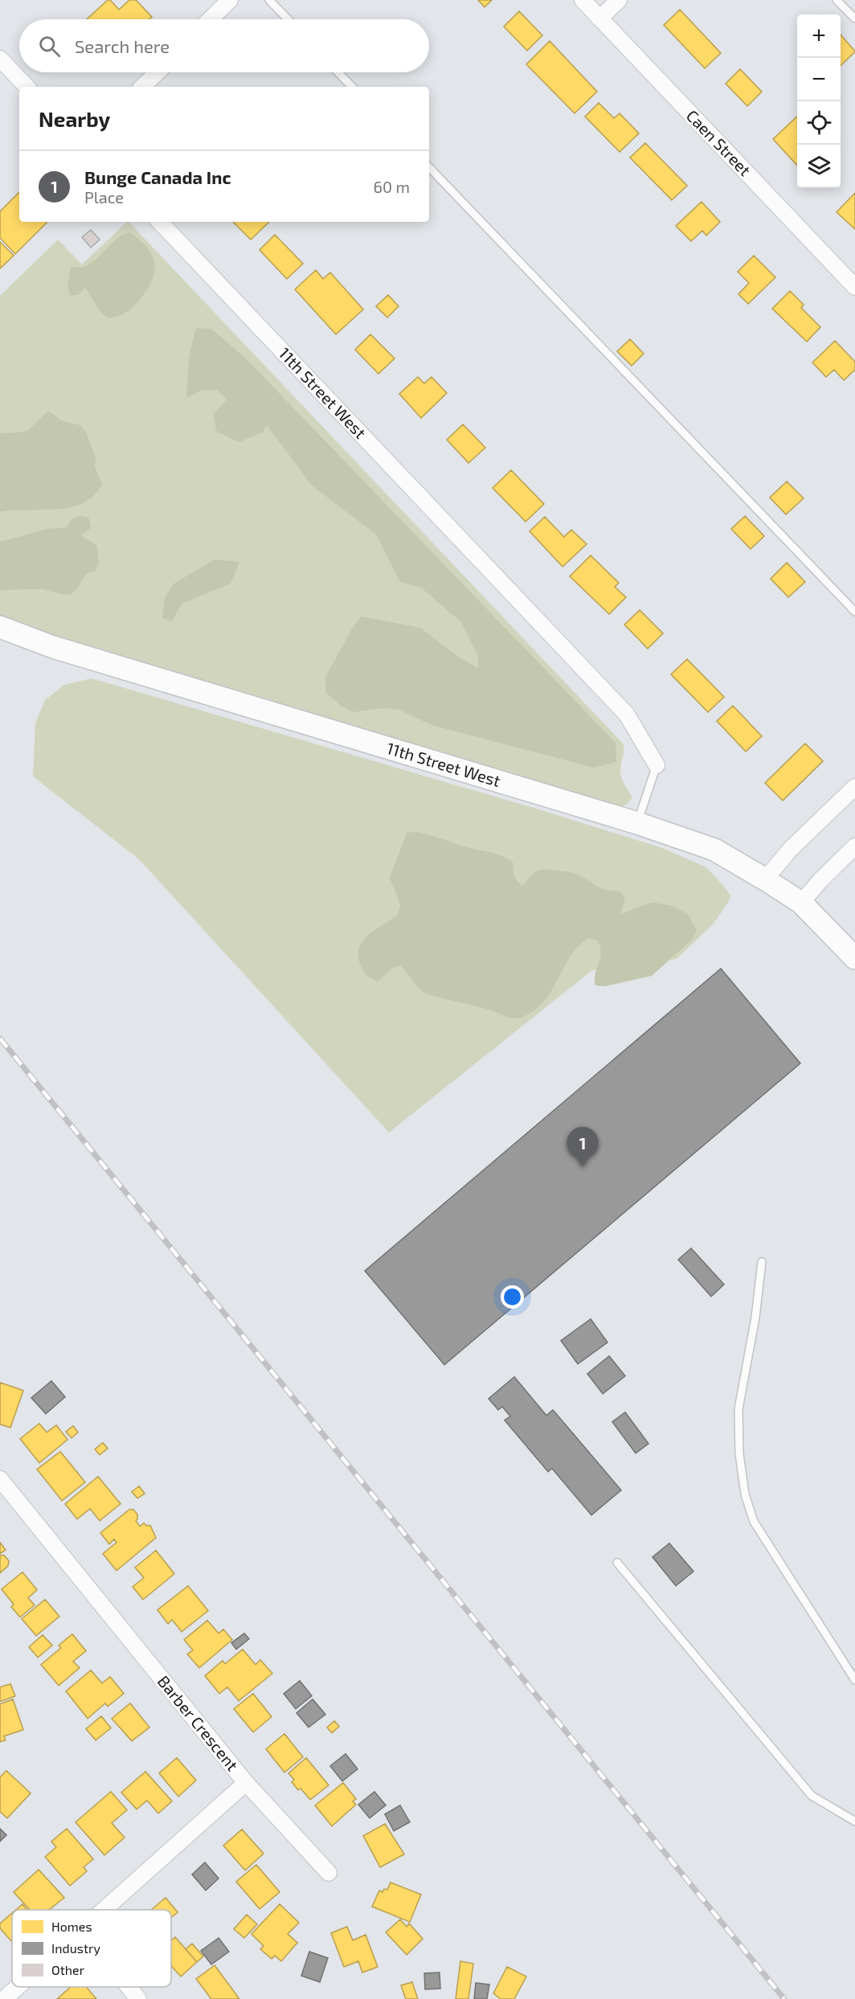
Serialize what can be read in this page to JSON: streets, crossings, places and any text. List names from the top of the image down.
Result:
{
  "streets": {
    "main road": ["11th Street West"],
    "street": ["Caen Street", "Barber Crescent"]
  },
  "legend": ["Homes", "Industry", "Other"],
  "page": {
    "map_buttons": ["+", "−"],
    "search": "Search here",
    "heading": "Nearby",
    "list": [
      {
        "mark": "1",
        "name": "Bunge Canada Inc",
        "note": "Place",
        "value": "60 m"
      }
    ],
    "pins": "1"
  }
}
